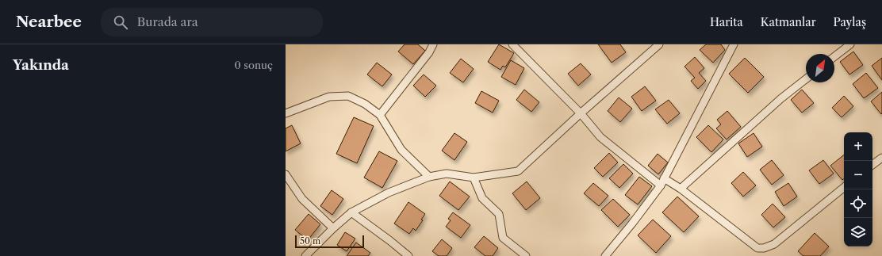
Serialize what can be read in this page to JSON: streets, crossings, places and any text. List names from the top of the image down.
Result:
{
  "scale_bar": "50 m",
  "north": "top right",
  "page": {
    "header": "Nearbee",
    "search": "Burada ara",
    "nav": ["Harita", "Katmanlar", "Paylaş"],
    "heading": ["Yakında", "0 sonuç"],
    "map_buttons": ["+", "−"],
    "scale": "50 m"
  }
}
